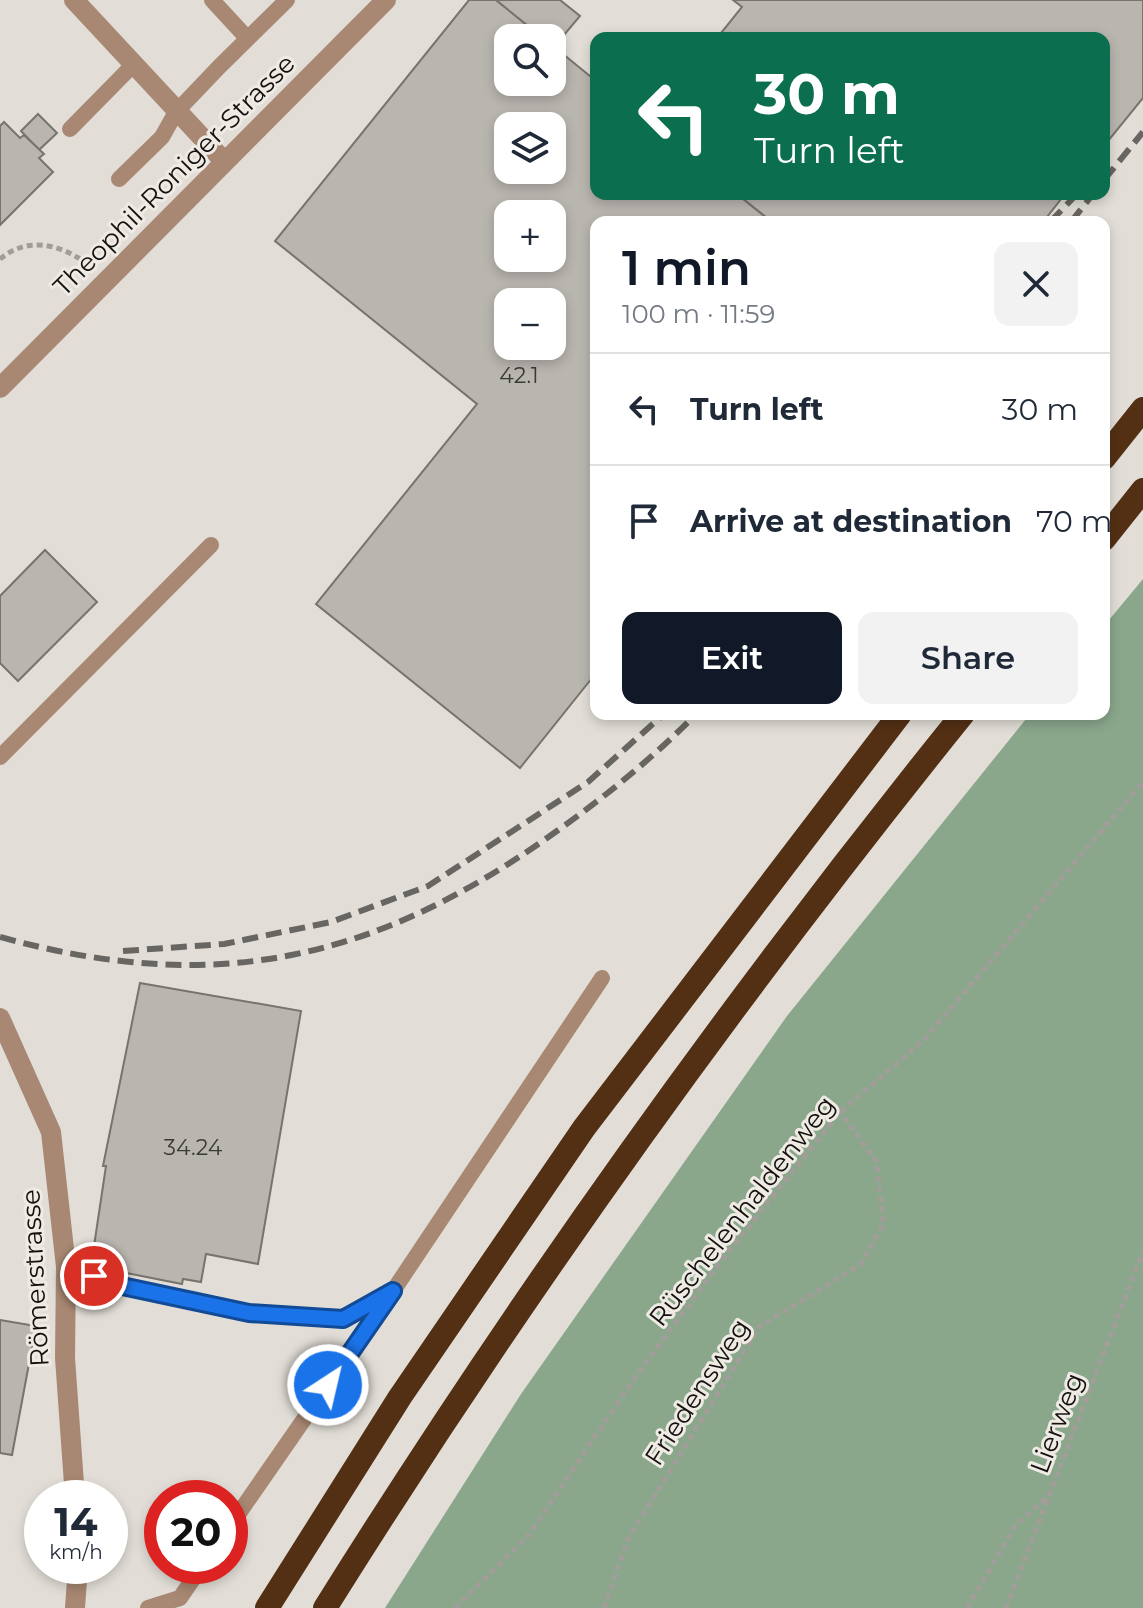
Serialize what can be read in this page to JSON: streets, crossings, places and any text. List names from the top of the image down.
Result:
{
  "streets": {
    "street": ["Theophil-Roniger-Strasse", "Römerstrasse"],
    "path": ["Rüschelenhaldenweg", "Friedensweg", "Lierweg"]
  },
  "crossings": [
    ["Rüschelenhaldenweg", "Friedensweg"]
  ],
  "house_numbers": ["42.1", "34.24"],
  "page": {
    "map_buttons": ["+", "−"],
    "turn": ["30 m", "Turn left"],
    "heading": ["1 min", "100 m · 11:59"],
    "list": [
      {
        "name": "Turn left",
        "value": "30 m"
      },
      {
        "name": "Arrive at destination",
        "value": "70 m"
      }
    ],
    "buttons": ["Exit", "Share"],
    "speed": "14 km/h",
    "limit": "20"
  }
}
